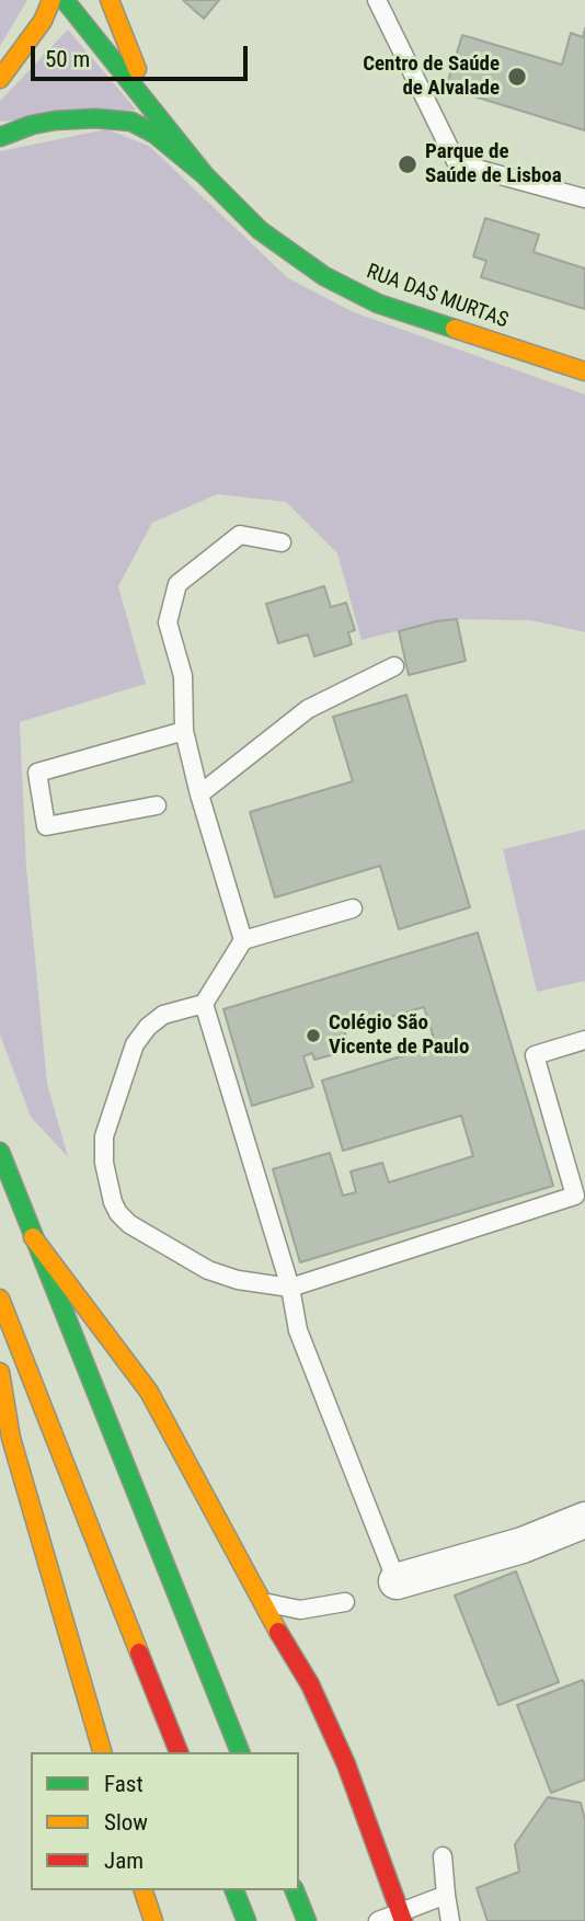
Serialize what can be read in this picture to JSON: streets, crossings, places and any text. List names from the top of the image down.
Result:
{
  "streets": {
    "main road": ["RUA DAS MURTAS"]
  },
  "places": ["Centro de Saúde de Alvalade", "Parque de Saúde de Lisboa", "Colégio São Vicente de Paulo"],
  "legend": ["Fast", "Slow", "Jam"],
  "scale_bar": "50 m"
}
